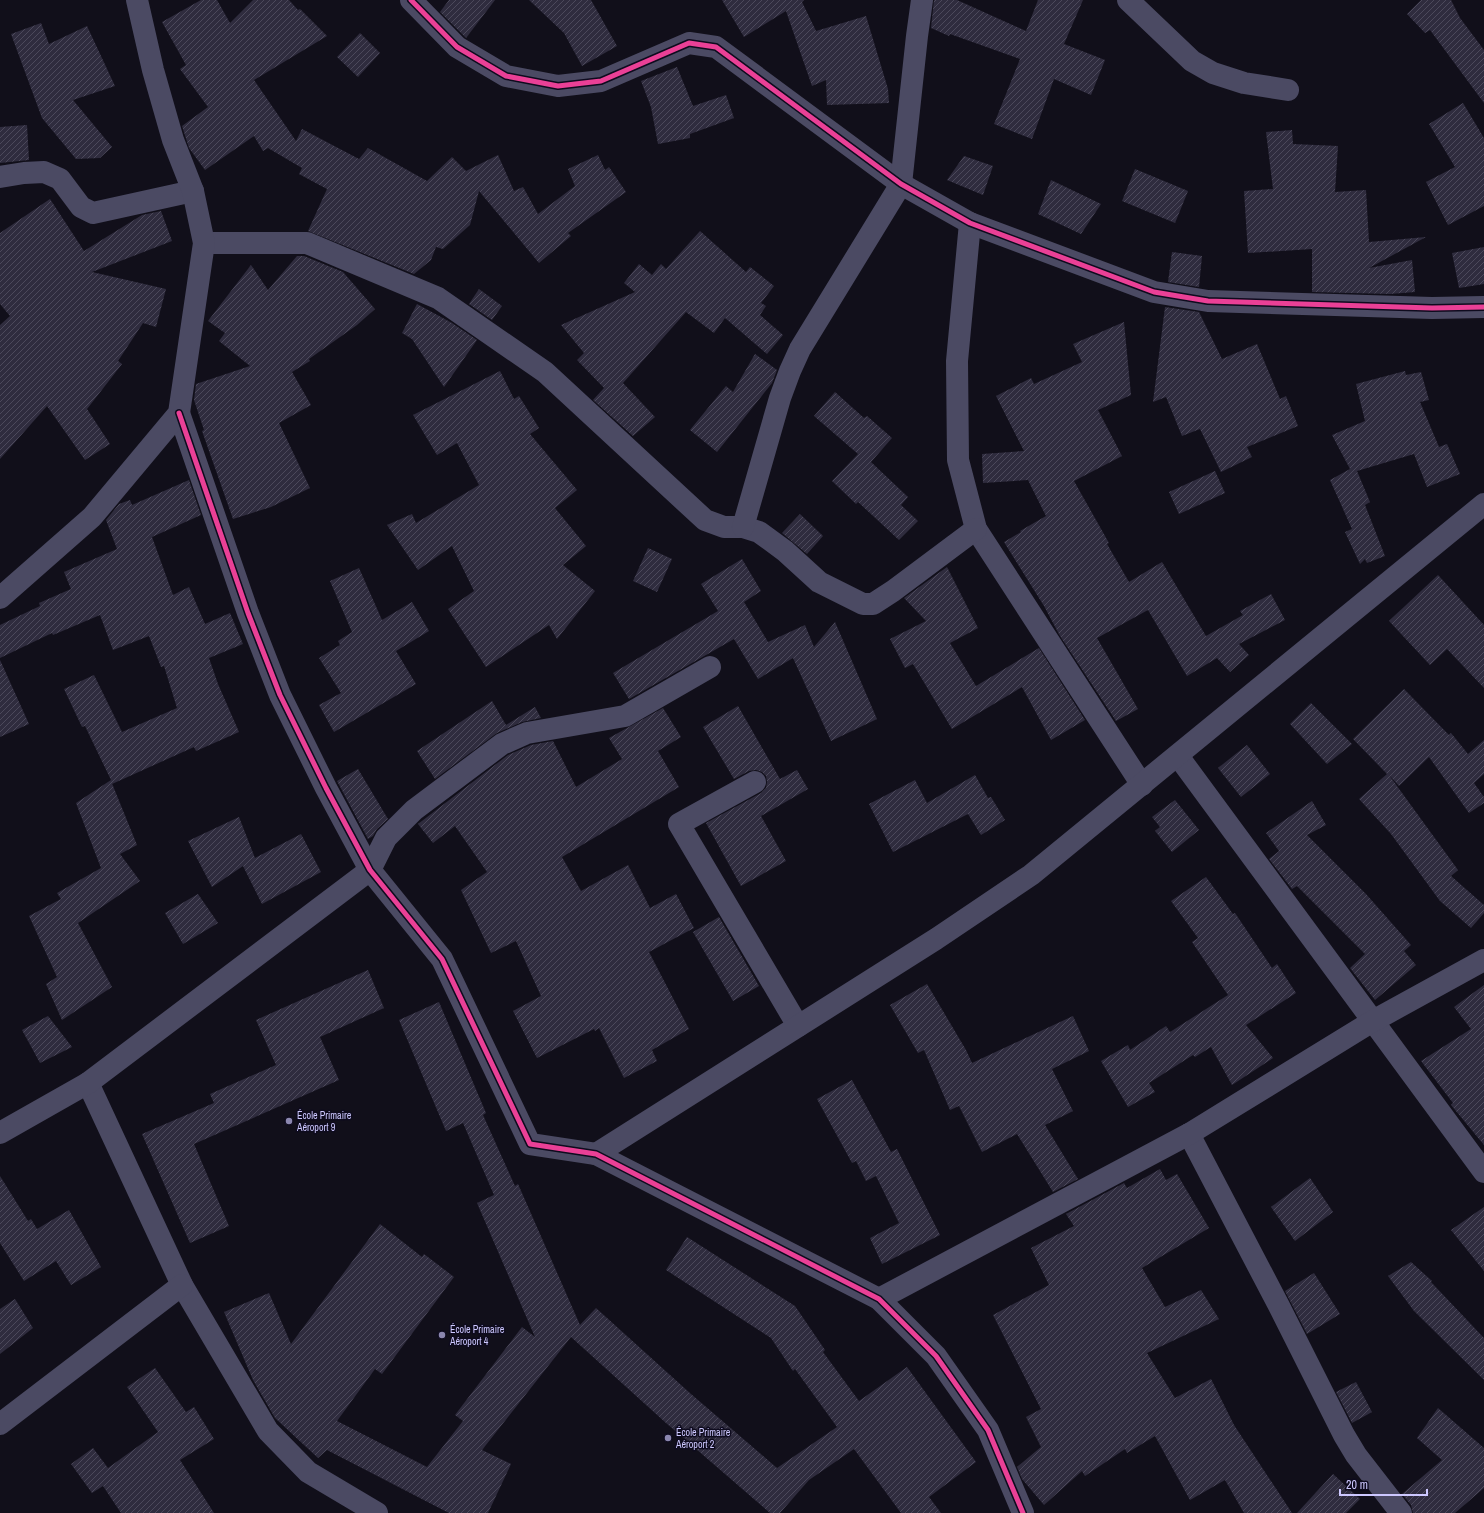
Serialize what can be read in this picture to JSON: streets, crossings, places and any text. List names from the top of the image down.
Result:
{
  "places": ["École Primaire Aéroport 9", "École Primaire Aéroport 4", "École Primaire Aéroport 2"],
  "scale_bar": "20 m"
}
